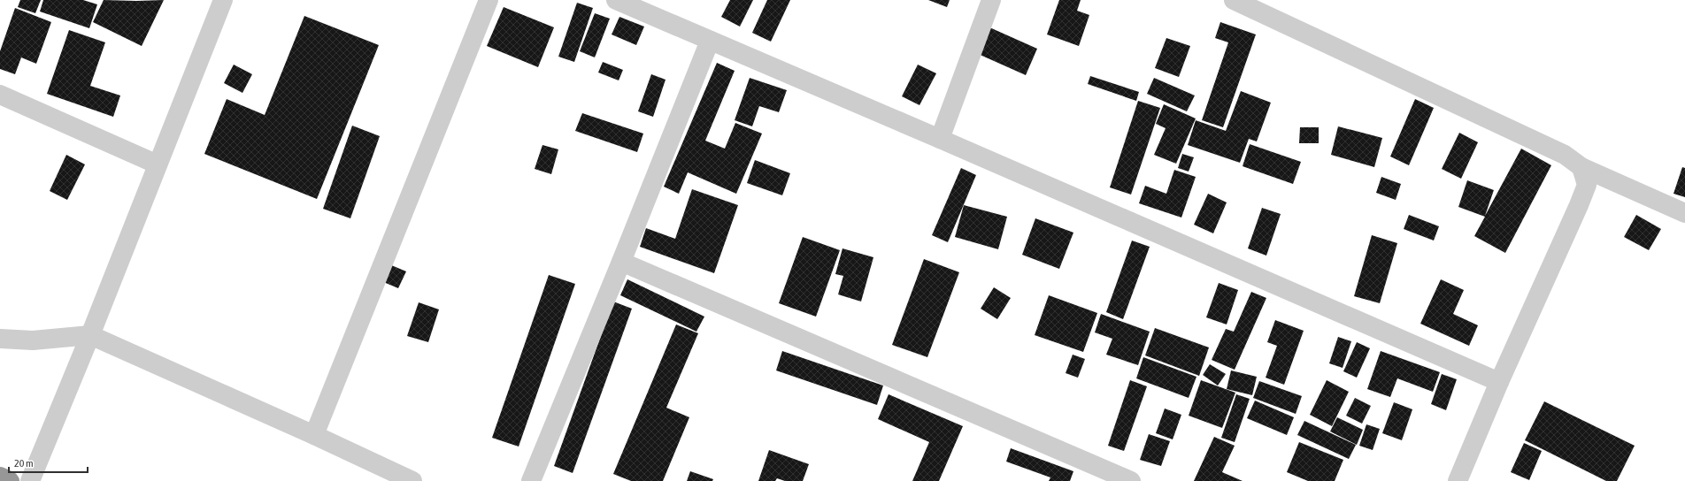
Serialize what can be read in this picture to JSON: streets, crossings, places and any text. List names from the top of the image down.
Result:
{
  "scale_bar": "20 m"
}
